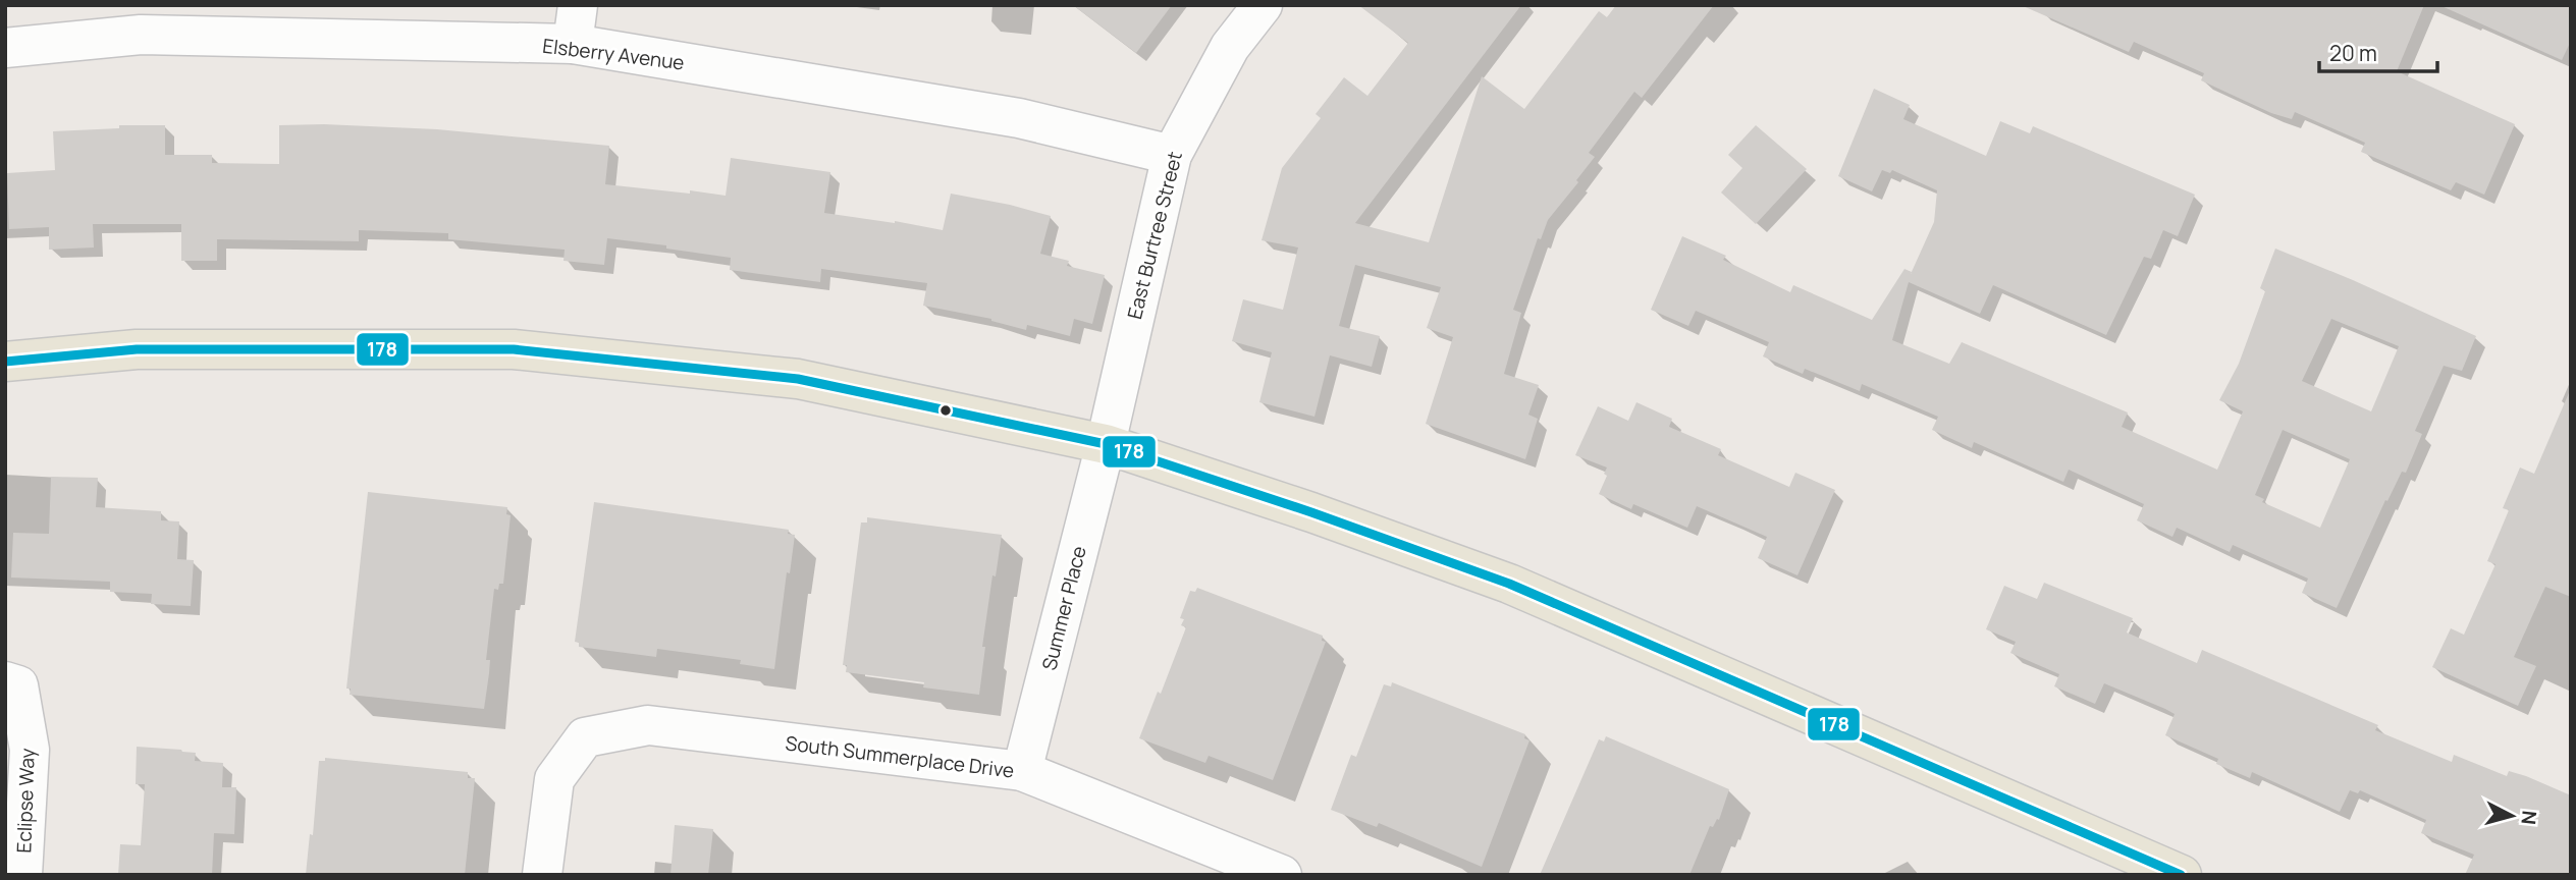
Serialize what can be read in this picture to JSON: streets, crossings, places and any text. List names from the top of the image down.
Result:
{
  "streets": {
    "street": [
      "Elsberry Avenue",
      "East Burtree Street",
      "Summer Place",
      "South Summerplace Drive",
      "Eclipse Way"
    ]
  },
  "crossings": [
    ["Elsberry Avenue", "East Burtree Street"],
    ["East Burtree Street", "Summer Place"],
    ["Summer Place", "South Summerplace Drive"]
  ],
  "lines": ["transit line 178"],
  "scale_bar": "20 m",
  "north": "right"
}
